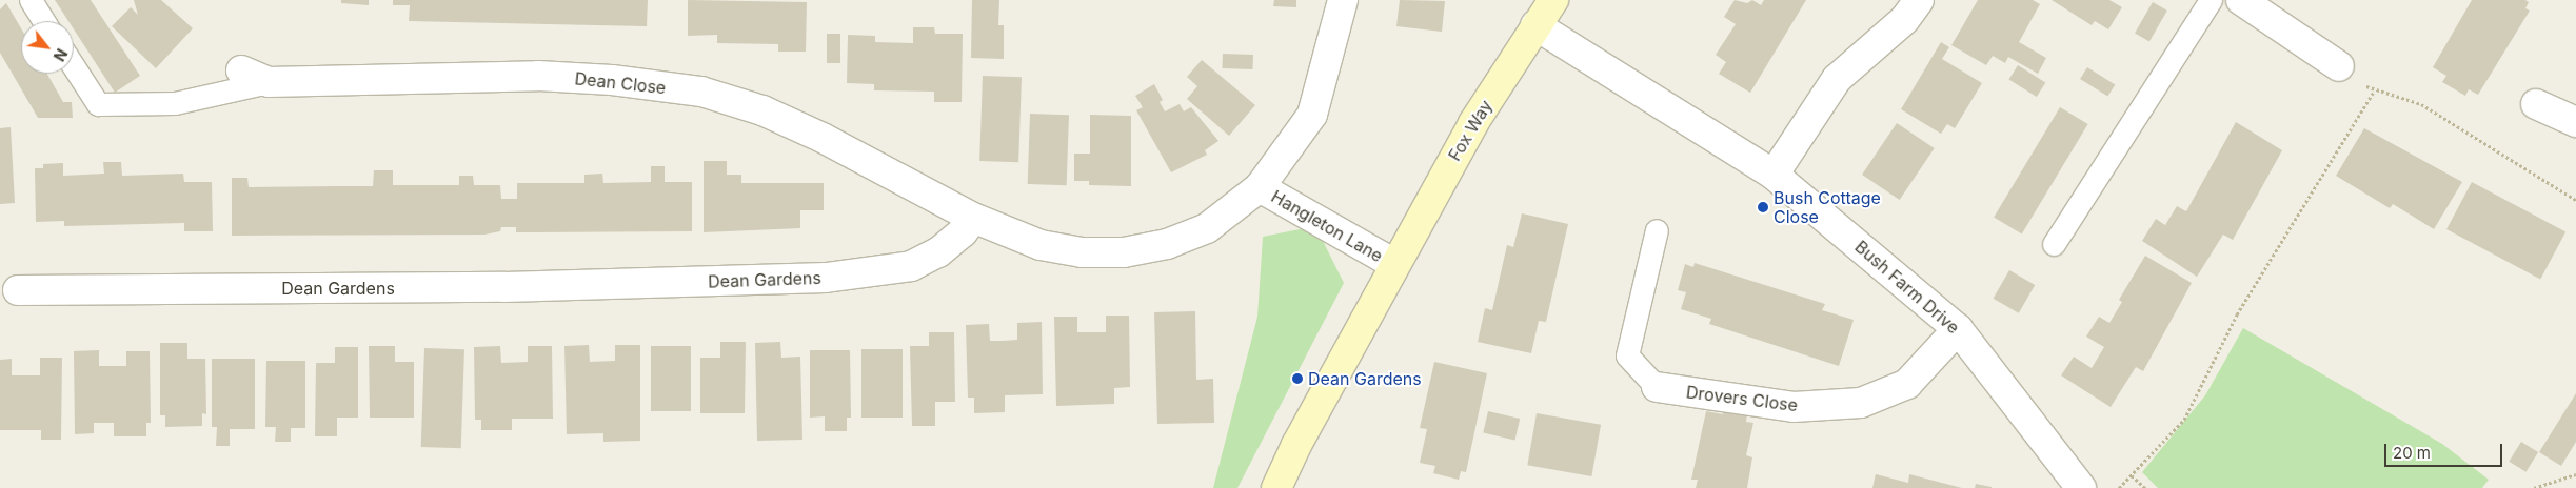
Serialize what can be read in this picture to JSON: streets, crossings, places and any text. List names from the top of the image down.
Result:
{
  "streets": {
    "street": [
      "Dean Close",
      "Fox Way",
      "Hangleton Lane",
      "Dean Gardens",
      "Bush Farm Drive",
      "Drovers Close"
    ]
  },
  "crossings": [
    ["Dean Close", "Dean Gardens"],
    ["Fox Way", "Hangleton Lane"],
    ["Fox Way", "Bush Farm Drive"],
    ["Bush Farm Drive", "Drovers Close"]
  ],
  "places": ["Bush Cottage Close", "Dean Gardens"],
  "scale_bar": "20 m",
  "north": "bottom right"
}
